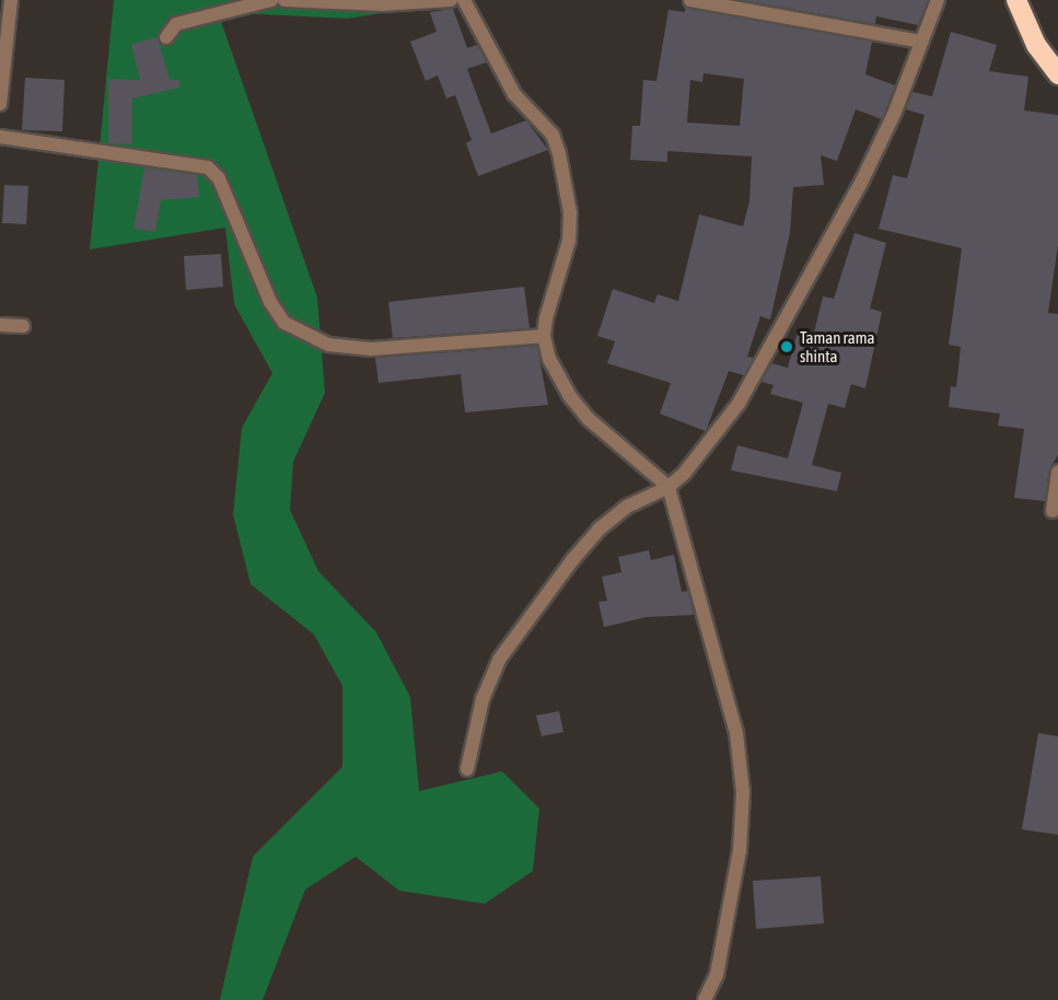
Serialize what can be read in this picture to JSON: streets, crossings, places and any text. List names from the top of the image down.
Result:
{
  "places": ["Taman rama shinta"]
}
